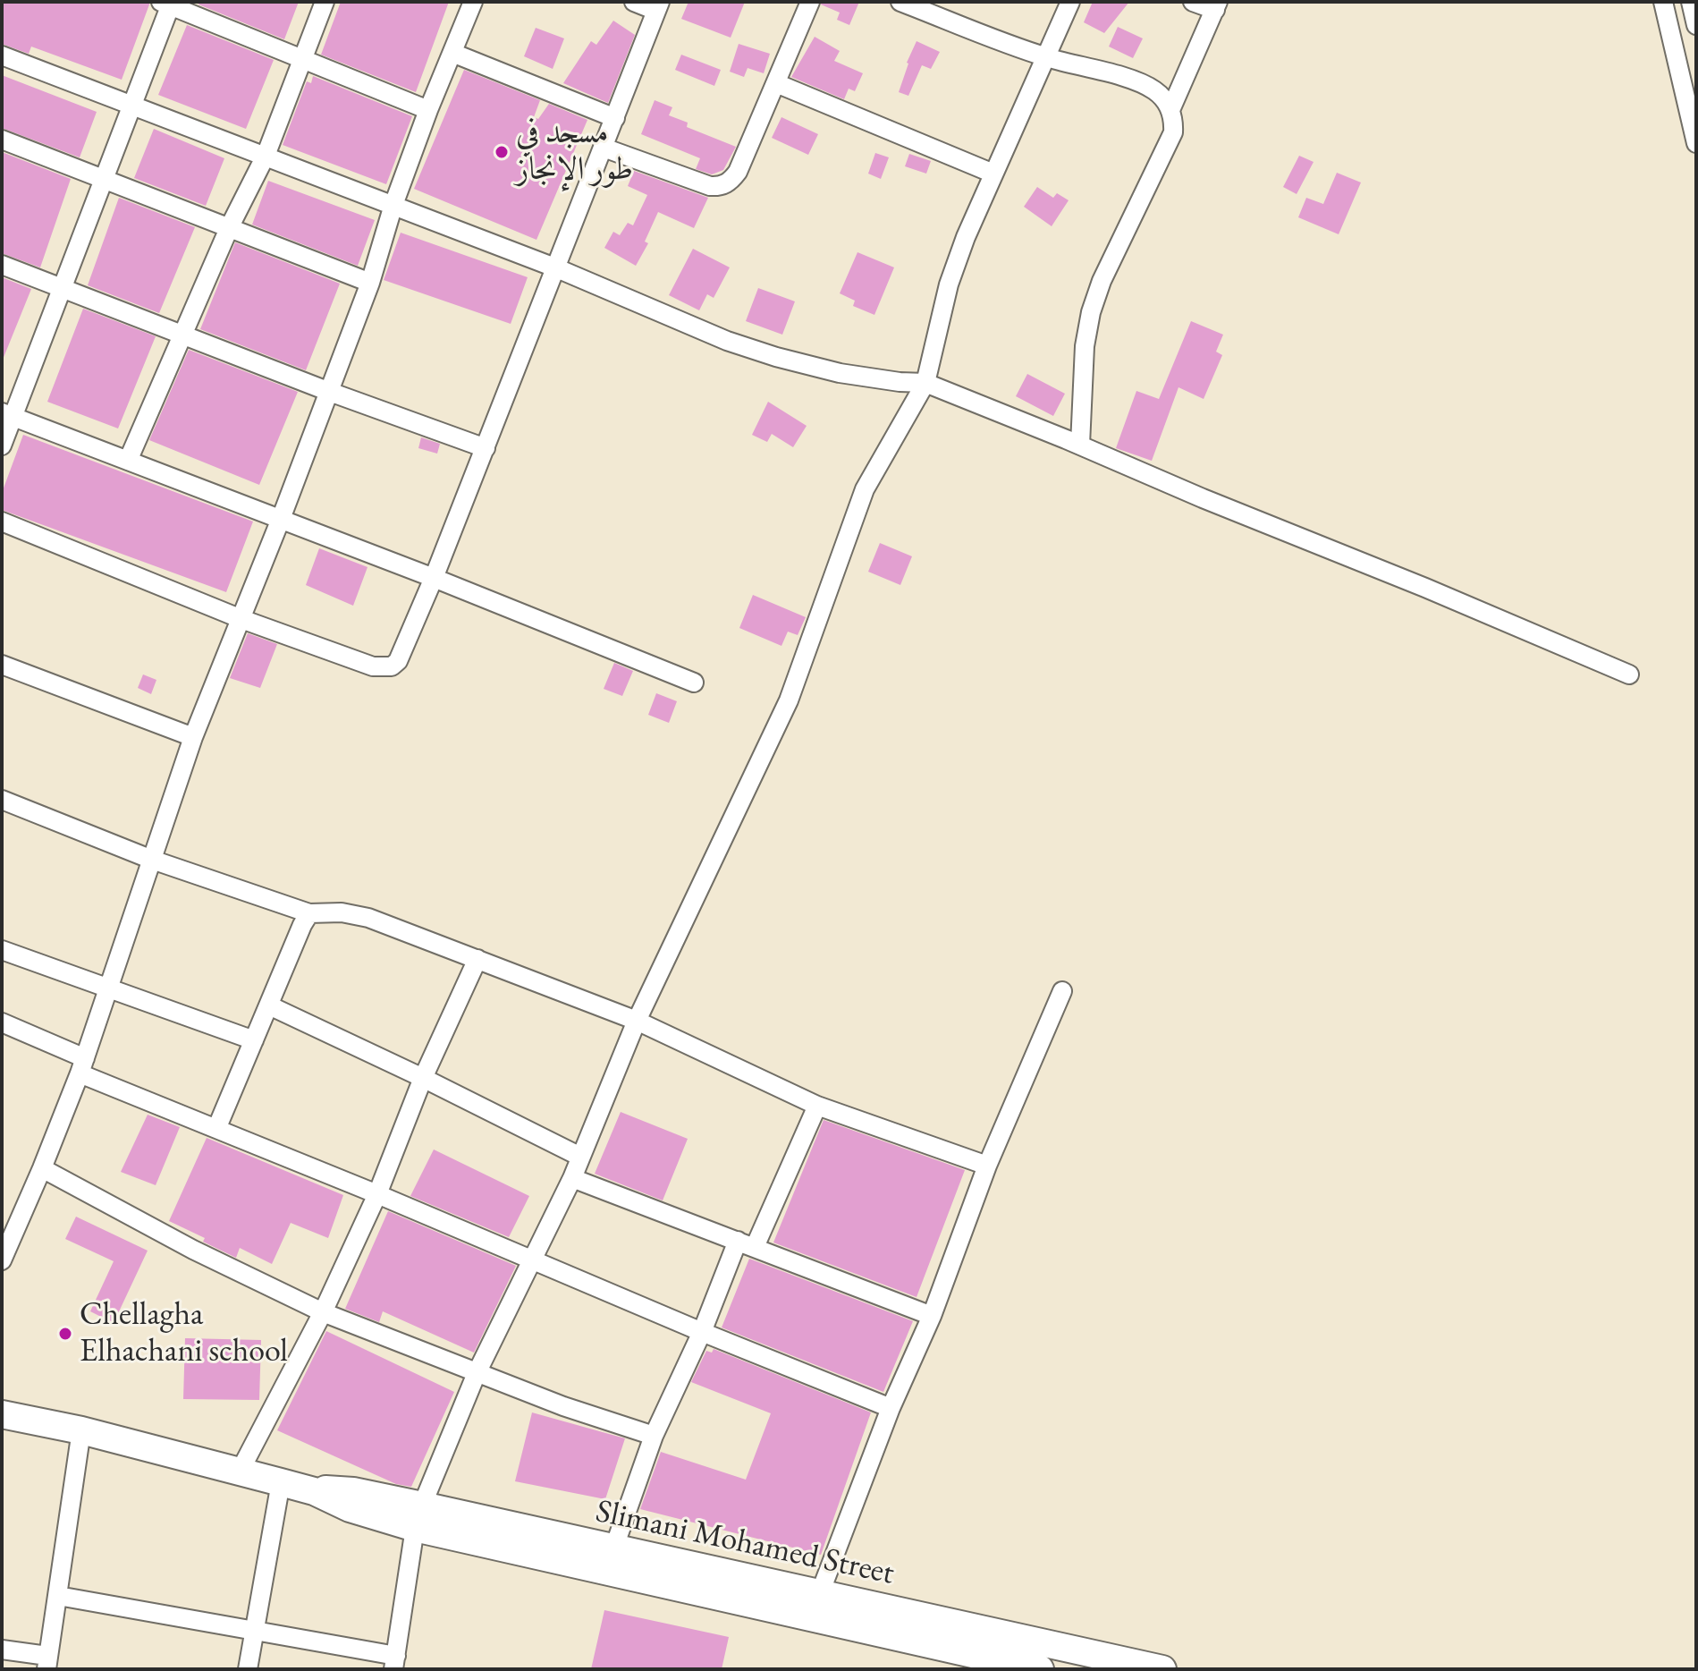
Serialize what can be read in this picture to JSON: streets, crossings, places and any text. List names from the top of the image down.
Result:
{
  "streets": {
    "street": ["Slimani Mohamed Street"]
  },
  "places": ["مسجد في طور الإنجاز", "Chellagha Elhachani school"]
}
